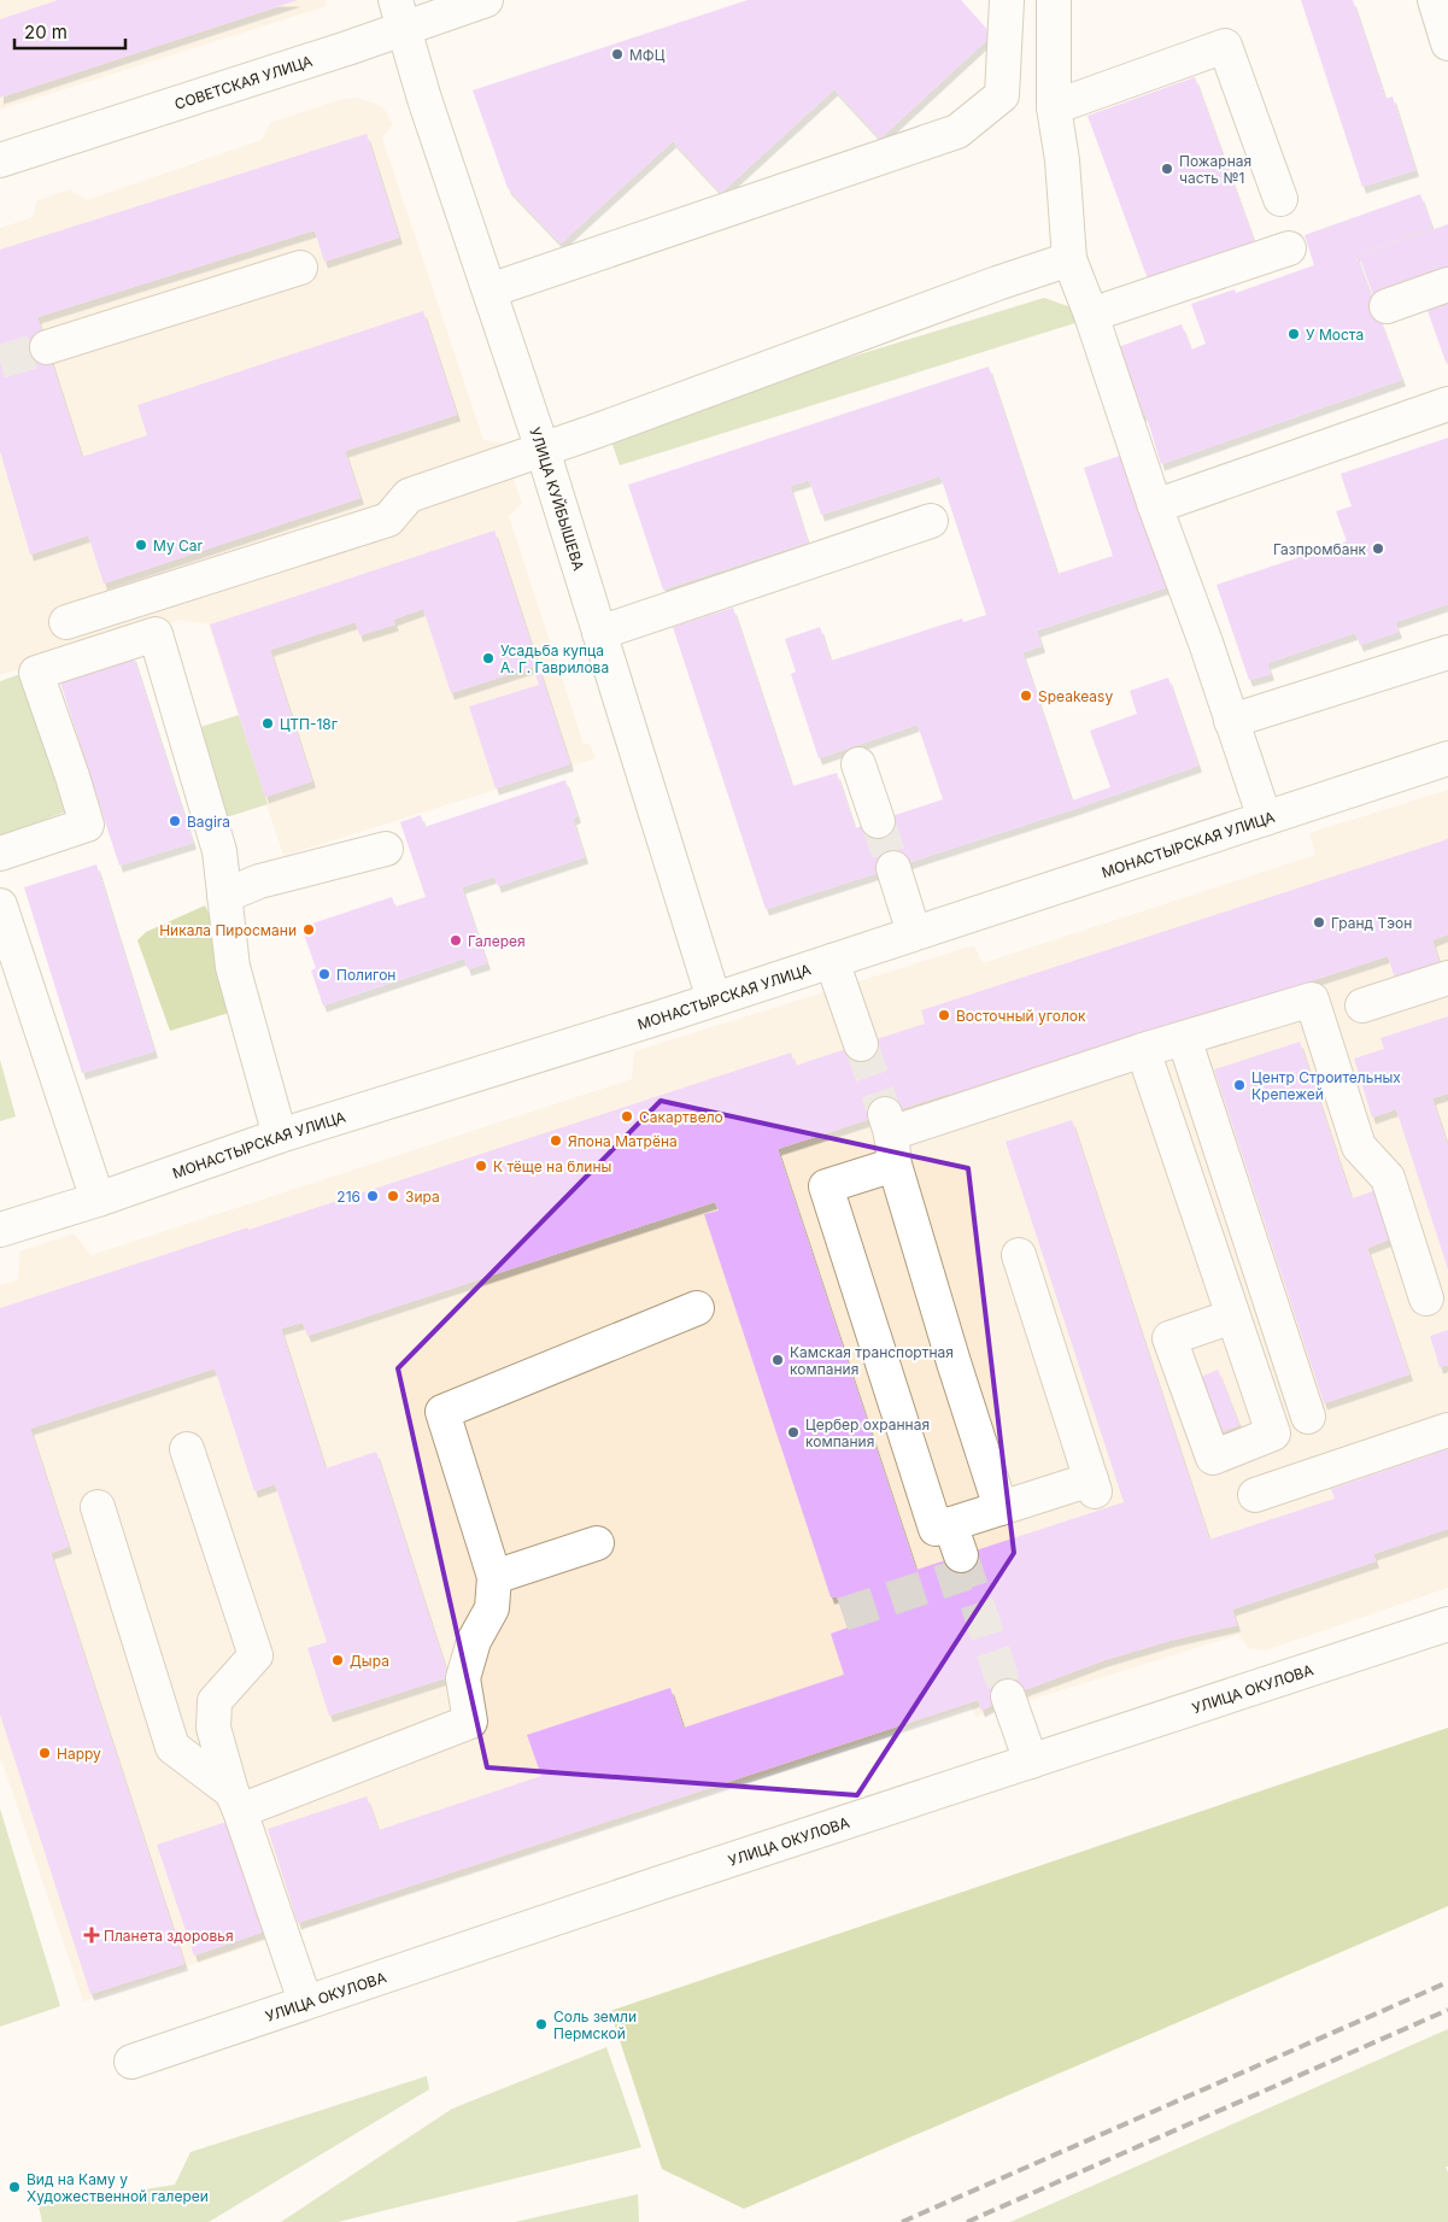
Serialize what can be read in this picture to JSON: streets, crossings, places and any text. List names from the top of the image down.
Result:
{
  "streets": {
    "street": [
      "СОВЕТСКАЯ УЛИЦА",
      "УЛИЦА КУЙБЫШЕВА",
      "МОНАСТЫРСКАЯ УЛИЦА",
      "УЛИЦА ОКУЛОВА"
    ]
  },
  "crossings": [
    ["СОВЕТСКАЯ УЛИЦА", "УЛИЦА КУЙБЫШЕВА"],
    ["УЛИЦА КУЙБЫШЕВА", "МОНАСТЫРСКАЯ УЛИЦА"]
  ],
  "places": {
    "other": [
      "МФЦ",
      "Пожарная часть №1",
      "У Моста",
      "My Car",
      "Газпромбанк",
      "Усадьба купца А. Г. Гаврилова",
      "Speakeasy",
      "ЦТП-18г",
      "Bagira",
      "Гранд Тэон",
      "Никала Пиросмани",
      "Галерея",
      "Полигон",
      "Восточный уголок",
      "Центр Строительных Крепежей",
      "Сакартвело",
      "Япона Матрёна",
      "К тёще на блины",
      "216",
      "Зира",
      "Камская транспортная компания",
      "Цербер охранная компания",
      "Дыра",
      "Happy",
      "Соль земли Пермской",
      "Вид на Каму у Художественной галереи"
    ],
    "health": ["Планета здоровья"]
  },
  "scale_bar": "20 m"
}
